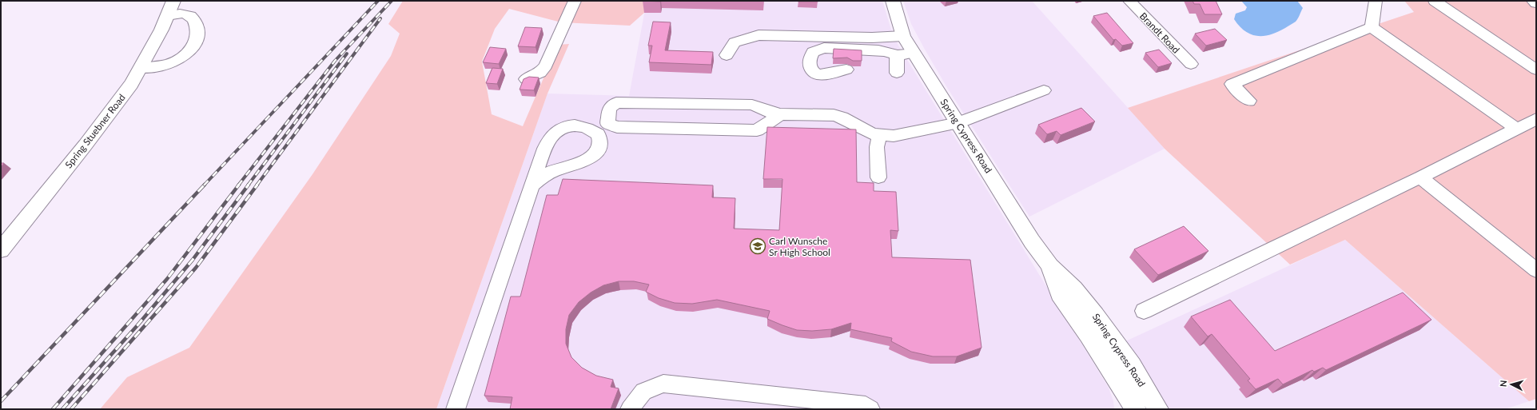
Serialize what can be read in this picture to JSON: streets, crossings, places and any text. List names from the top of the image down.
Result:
{
  "streets": {
    "main road": ["Spring Stuebner Road", "Spring Cypress Road"],
    "street": ["Brandt Road"]
  },
  "places": {
    "school or university": ["Carl Wunsche Sr High School"]
  },
  "north": "left"
}
